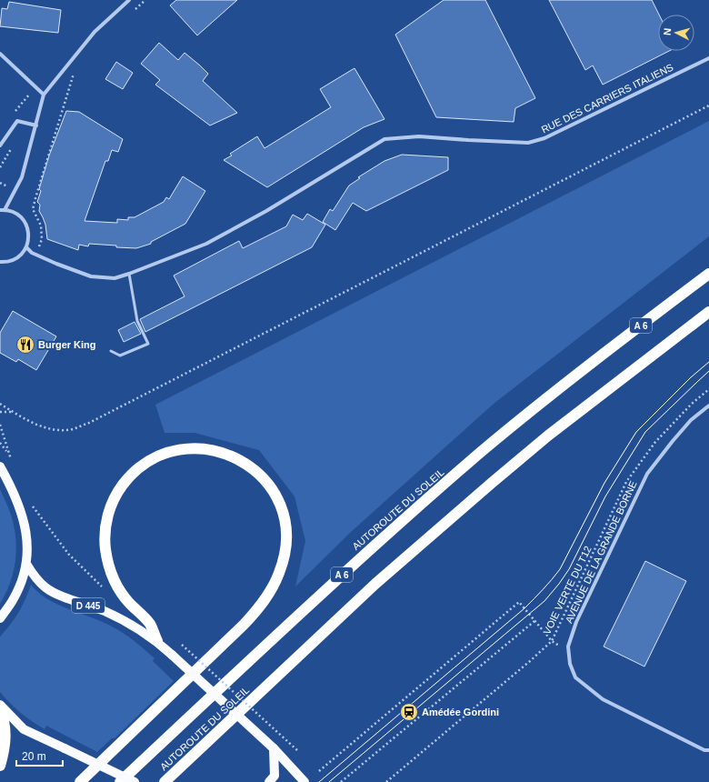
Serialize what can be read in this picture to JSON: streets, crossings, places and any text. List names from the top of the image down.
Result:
{
  "streets": {
    "highway": ["A 6", "AUTOROUTE DU SOLEIL"],
    "main road": ["D 445"],
    "street": ["RUE DES CARRIERS ITALIENS", "AVENUE DE LA GRANDE BORNE"],
    "path": ["VOIE VERTE DU T12"]
  },
  "places": {
    "restaurant": ["Burger King"],
    "station": ["Amédée Gordini"]
  },
  "scale_bar": "20 m",
  "north": "left"
}
